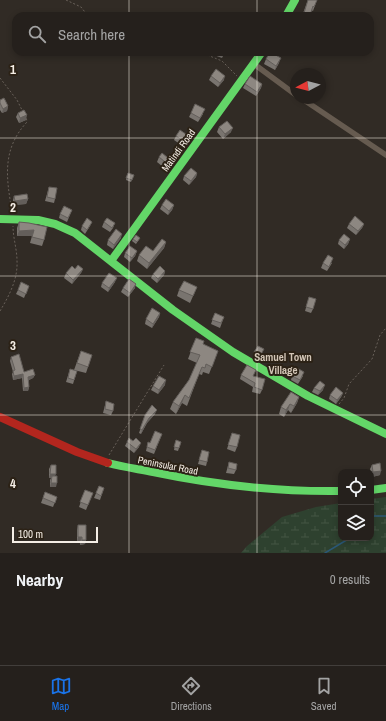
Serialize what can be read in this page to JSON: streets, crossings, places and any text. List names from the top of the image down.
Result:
{
  "streets": {
    "street": ["Matindi Road", "Peninsular Road"]
  },
  "districts": ["Samuel Town Village"],
  "scale_bar": "100 m",
  "north": "left",
  "page": {
    "search": "Search here",
    "scale": "100 m",
    "heading": ["Nearby", "0 results"],
    "nav": ["Map", "Directions", "Saved"]
  },
  "grid": {
    "rows": [
      "1",
      "2",
      "3",
      "4"
    ]
  }
}
